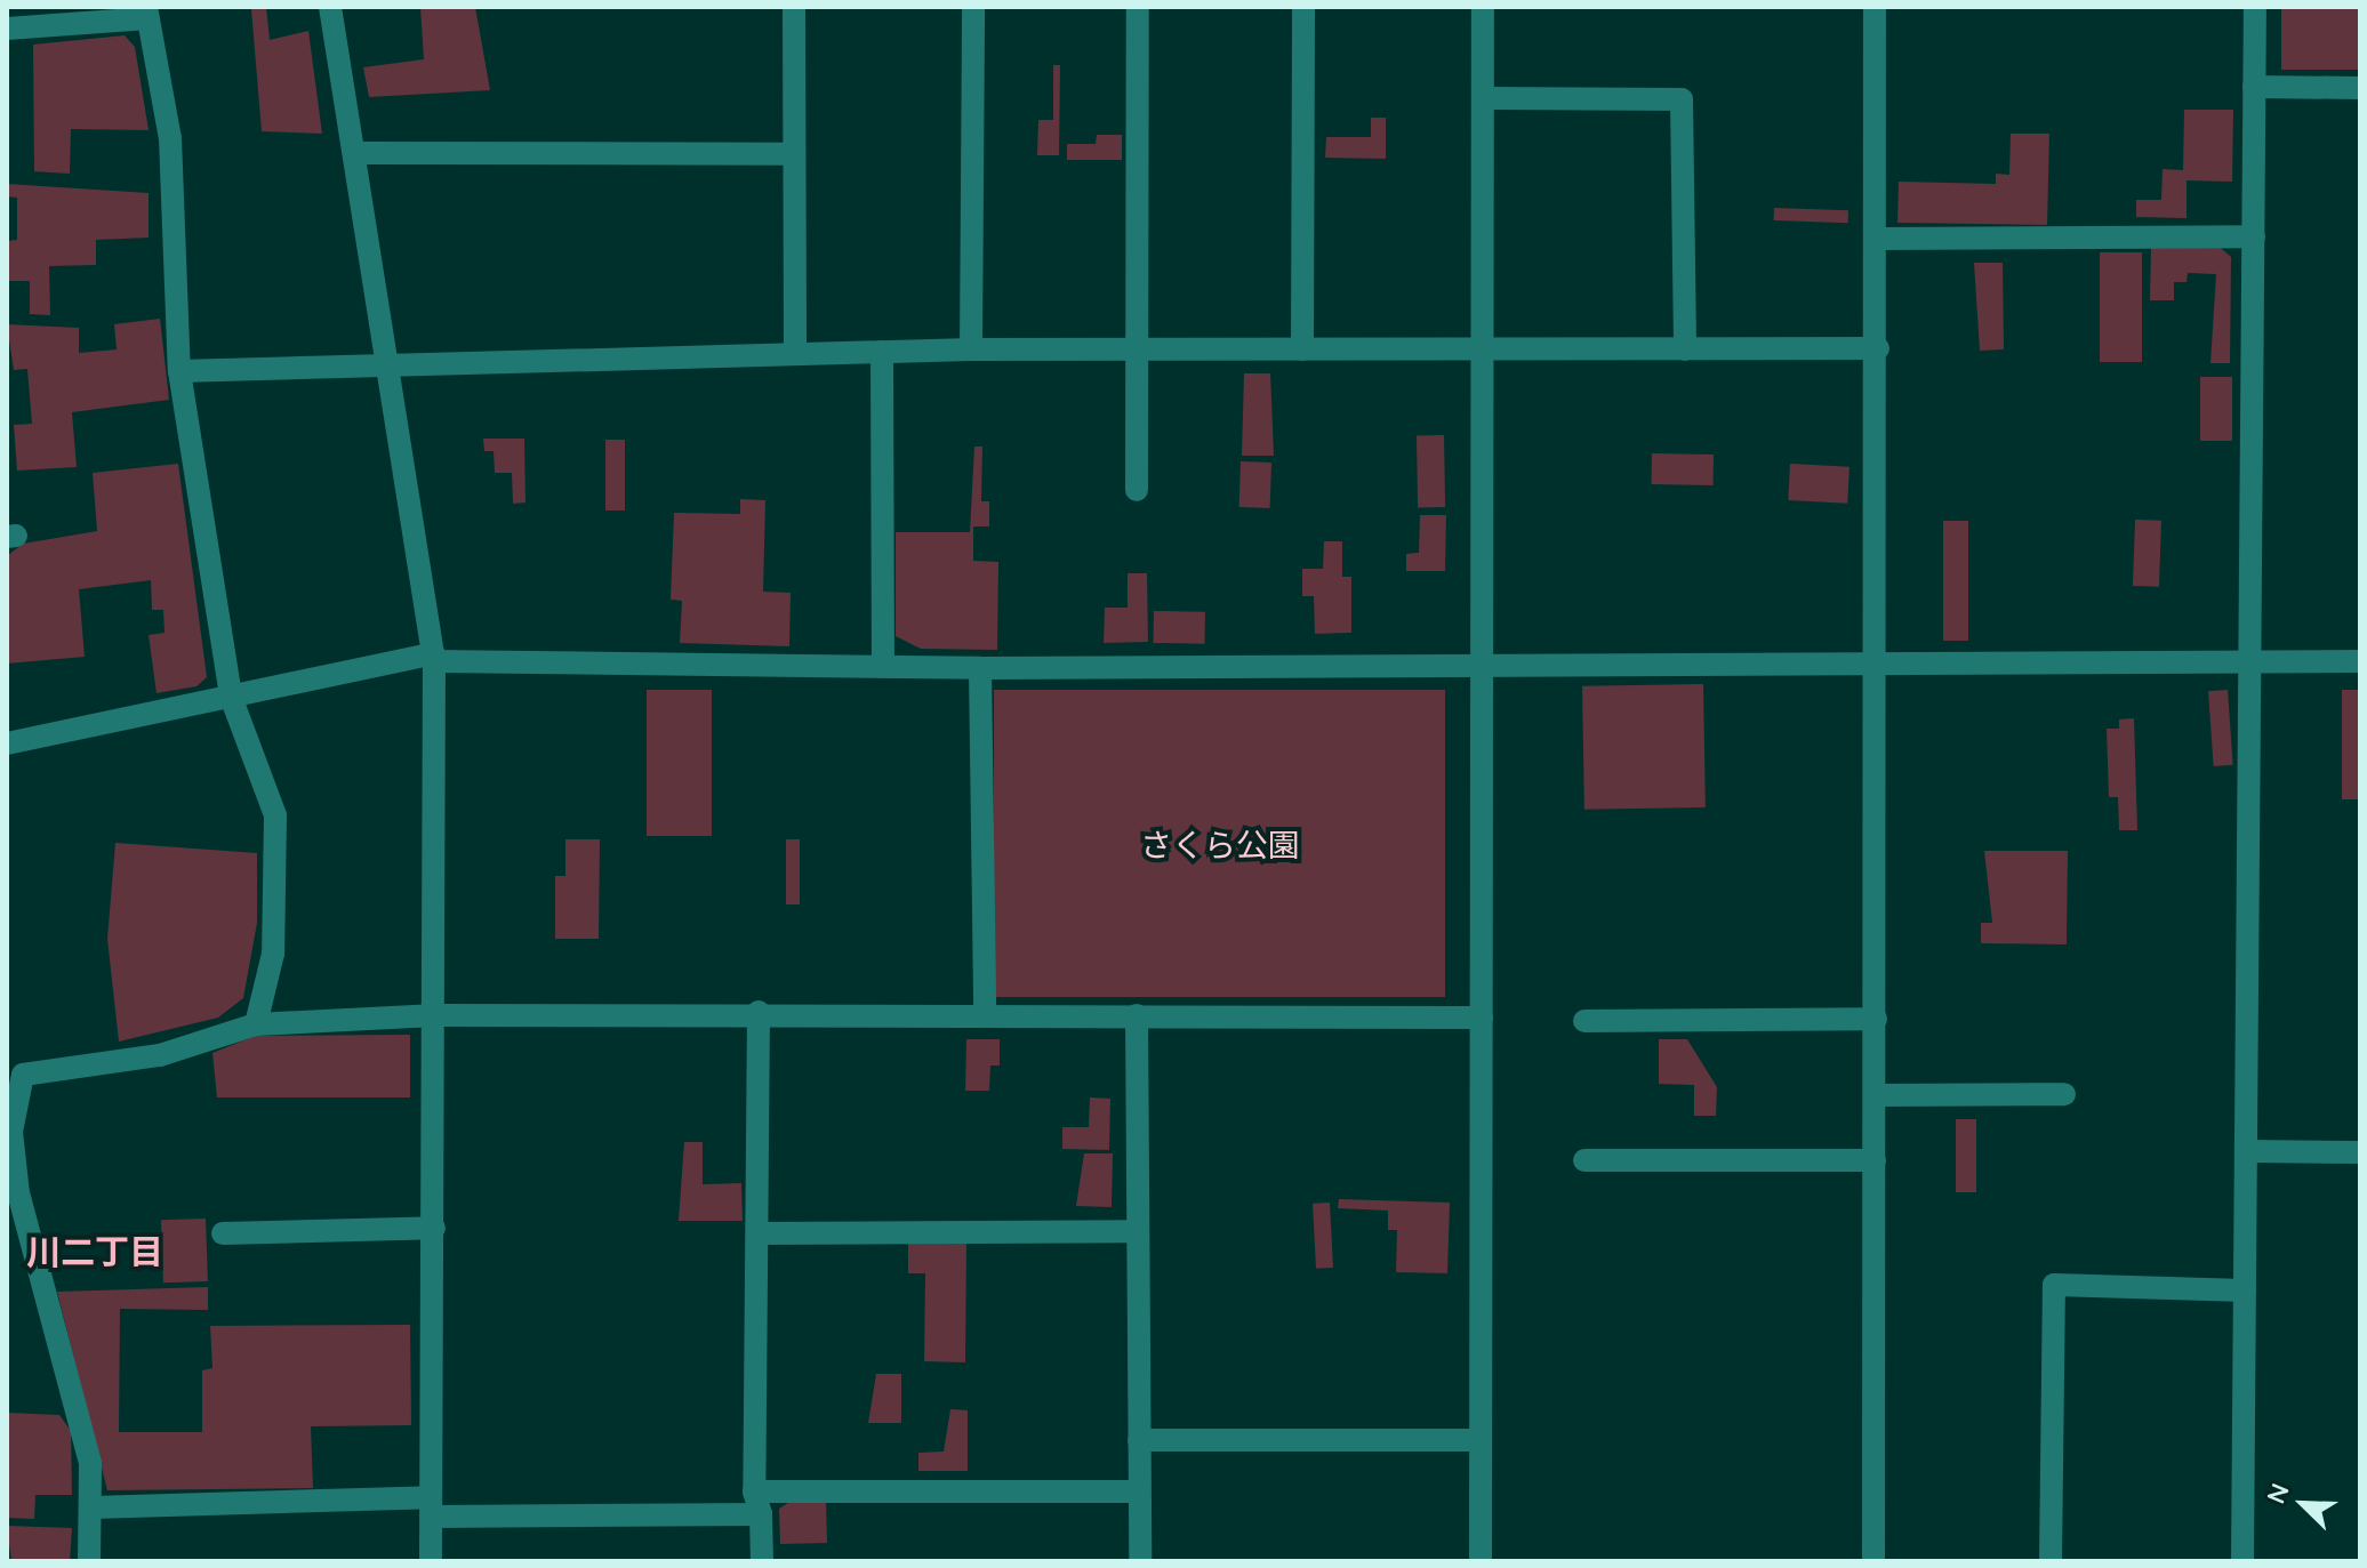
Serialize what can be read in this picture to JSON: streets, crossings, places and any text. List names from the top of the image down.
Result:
{
  "districts": ["川二丁目"],
  "parks": ["さくら公園"],
  "north": "top left"
}
